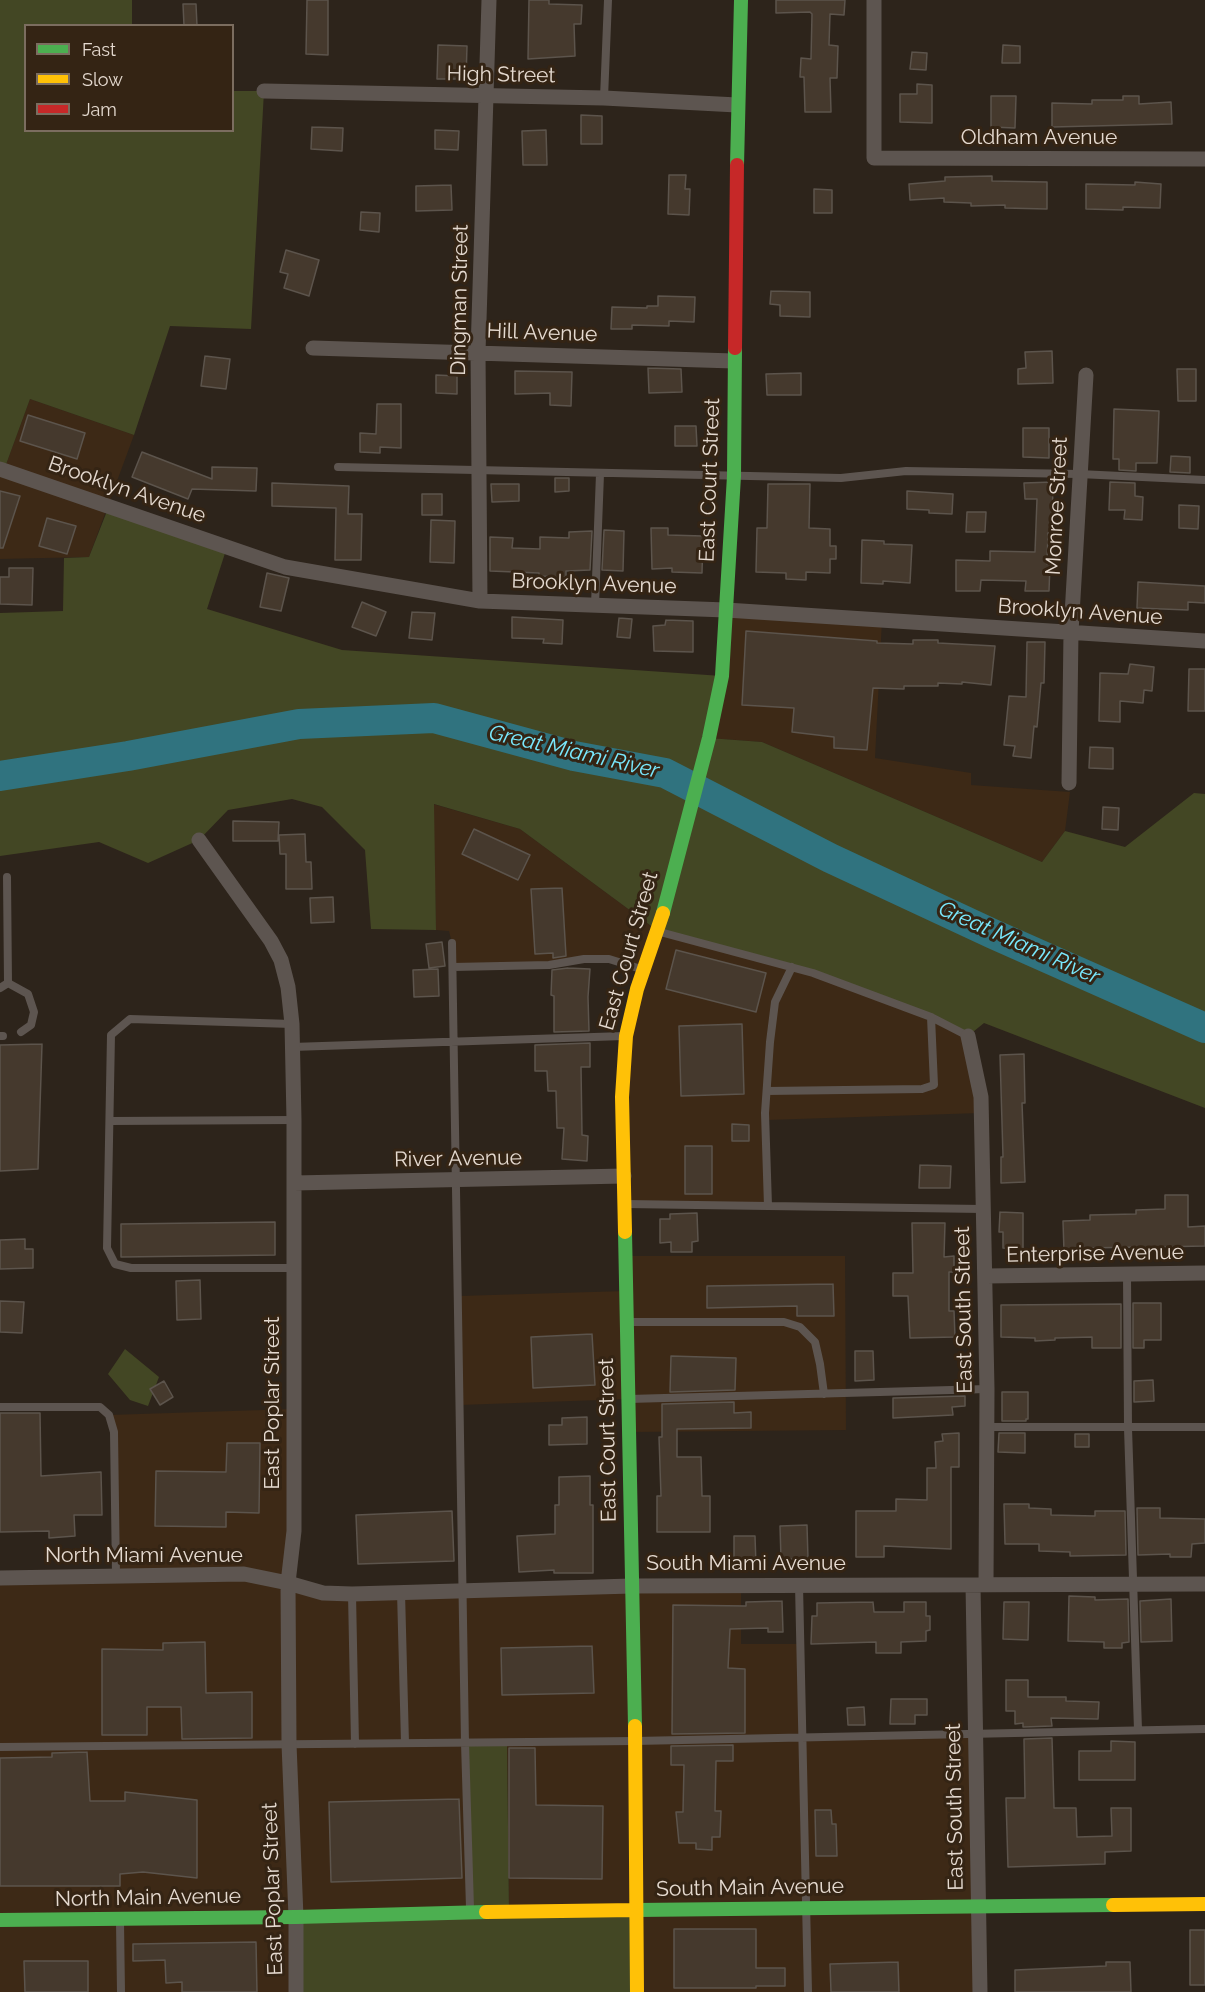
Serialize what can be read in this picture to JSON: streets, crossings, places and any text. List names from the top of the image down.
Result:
{
  "streets": {
    "main road": ["East Court Street", "South Main Avenue", "North Main Avenue"],
    "street": [
      "High Street",
      "Oldham Avenue",
      "Dingman Street",
      "Hill Avenue",
      "Brooklyn Avenue",
      "Monroe Street",
      "River Avenue",
      "Enterprise Avenue",
      "East South Street",
      "East Poplar Street",
      "North Miami Avenue",
      "South Miami Avenue"
    ]
  },
  "crossings": [
    ["High Street", "Dingman Street"],
    ["High Street", "East Court Street"],
    ["Dingman Street", "Hill Avenue"],
    ["Dingman Street", "Brooklyn Avenue"],
    ["Hill Avenue", "East Court Street"],
    ["East Court Street", "Brooklyn Avenue"],
    ["East Court Street", "River Avenue"],
    ["East Court Street", "South Miami Avenue"],
    ["East Court Street", "South Main Avenue"],
    ["Brooklyn Avenue", "Monroe Street"],
    ["River Avenue", "East Poplar Street"],
    ["Enterprise Avenue", "East South Street"],
    ["East South Street", "South Miami Avenue"],
    ["East South Street", "South Main Avenue"],
    ["East Poplar Street", "North Miami Avenue"],
    ["East Poplar Street", "South Miami Avenue"],
    ["East Poplar Street", "South Main Avenue"],
    ["East Poplar Street", "North Main Avenue"],
    ["North Miami Avenue", "South Miami Avenue"],
    ["South Main Avenue", "North Main Avenue"]
  ],
  "water": ["Great Miami River"],
  "legend": ["Fast", "Slow", "Jam"]
}
